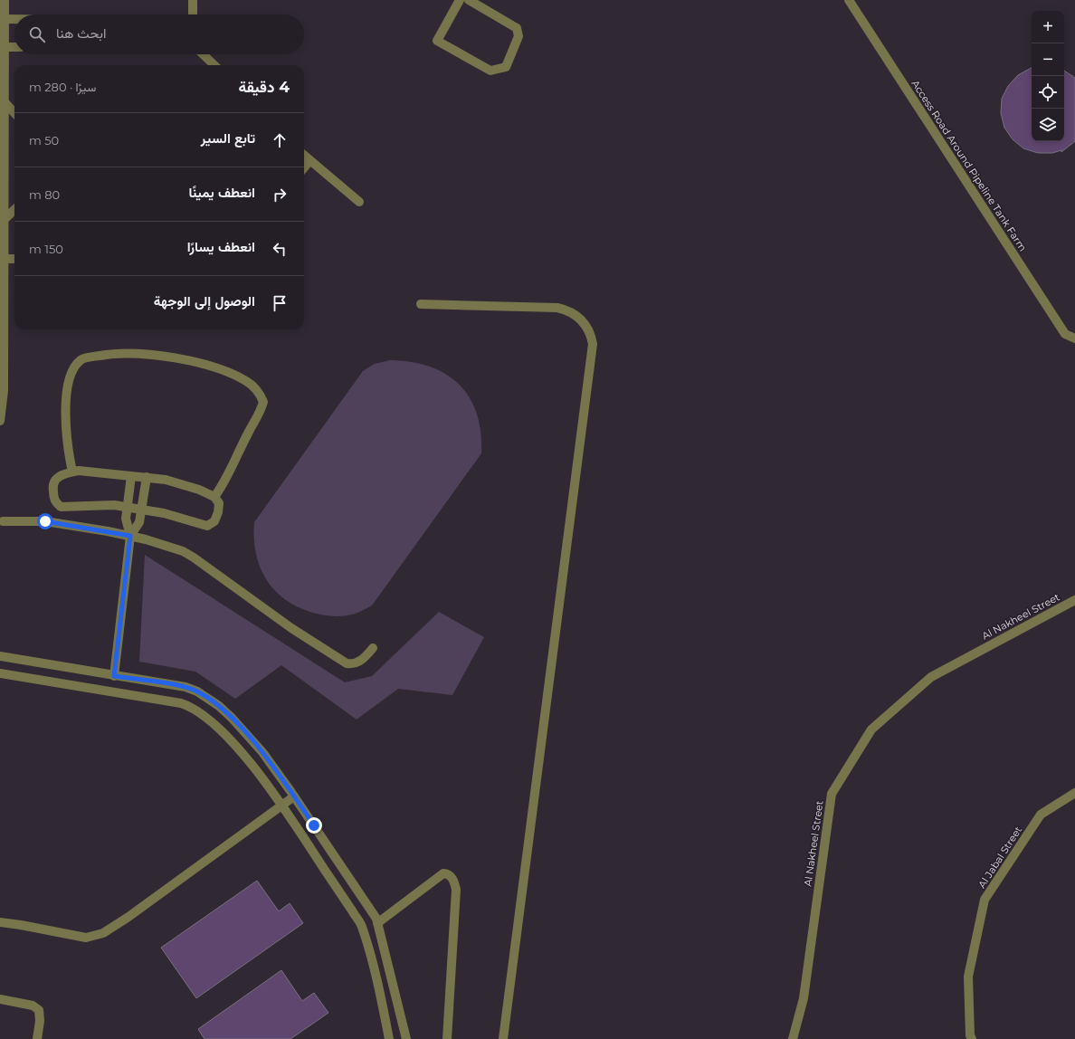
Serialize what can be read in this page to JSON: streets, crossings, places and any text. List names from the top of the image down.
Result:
{
  "streets": {
    "street": ["Access Road Around Pipeline Tank Farm", "Al Nakheel Street", "Al Jabal Street"]
  },
  "page": {
    "map_buttons": ["+", "−"],
    "search": "ابحث هنا",
    "heading": ["4 دقيقة", "سيرًا · 280 m"],
    "list": [
      ["تابع السير", "50 m"],
      ["انعطف يمينًا", "80 m"],
      ["انعطف يسارًا", "150 m"],
      "الوصول إلى الوجهة"
    ]
  }
}
